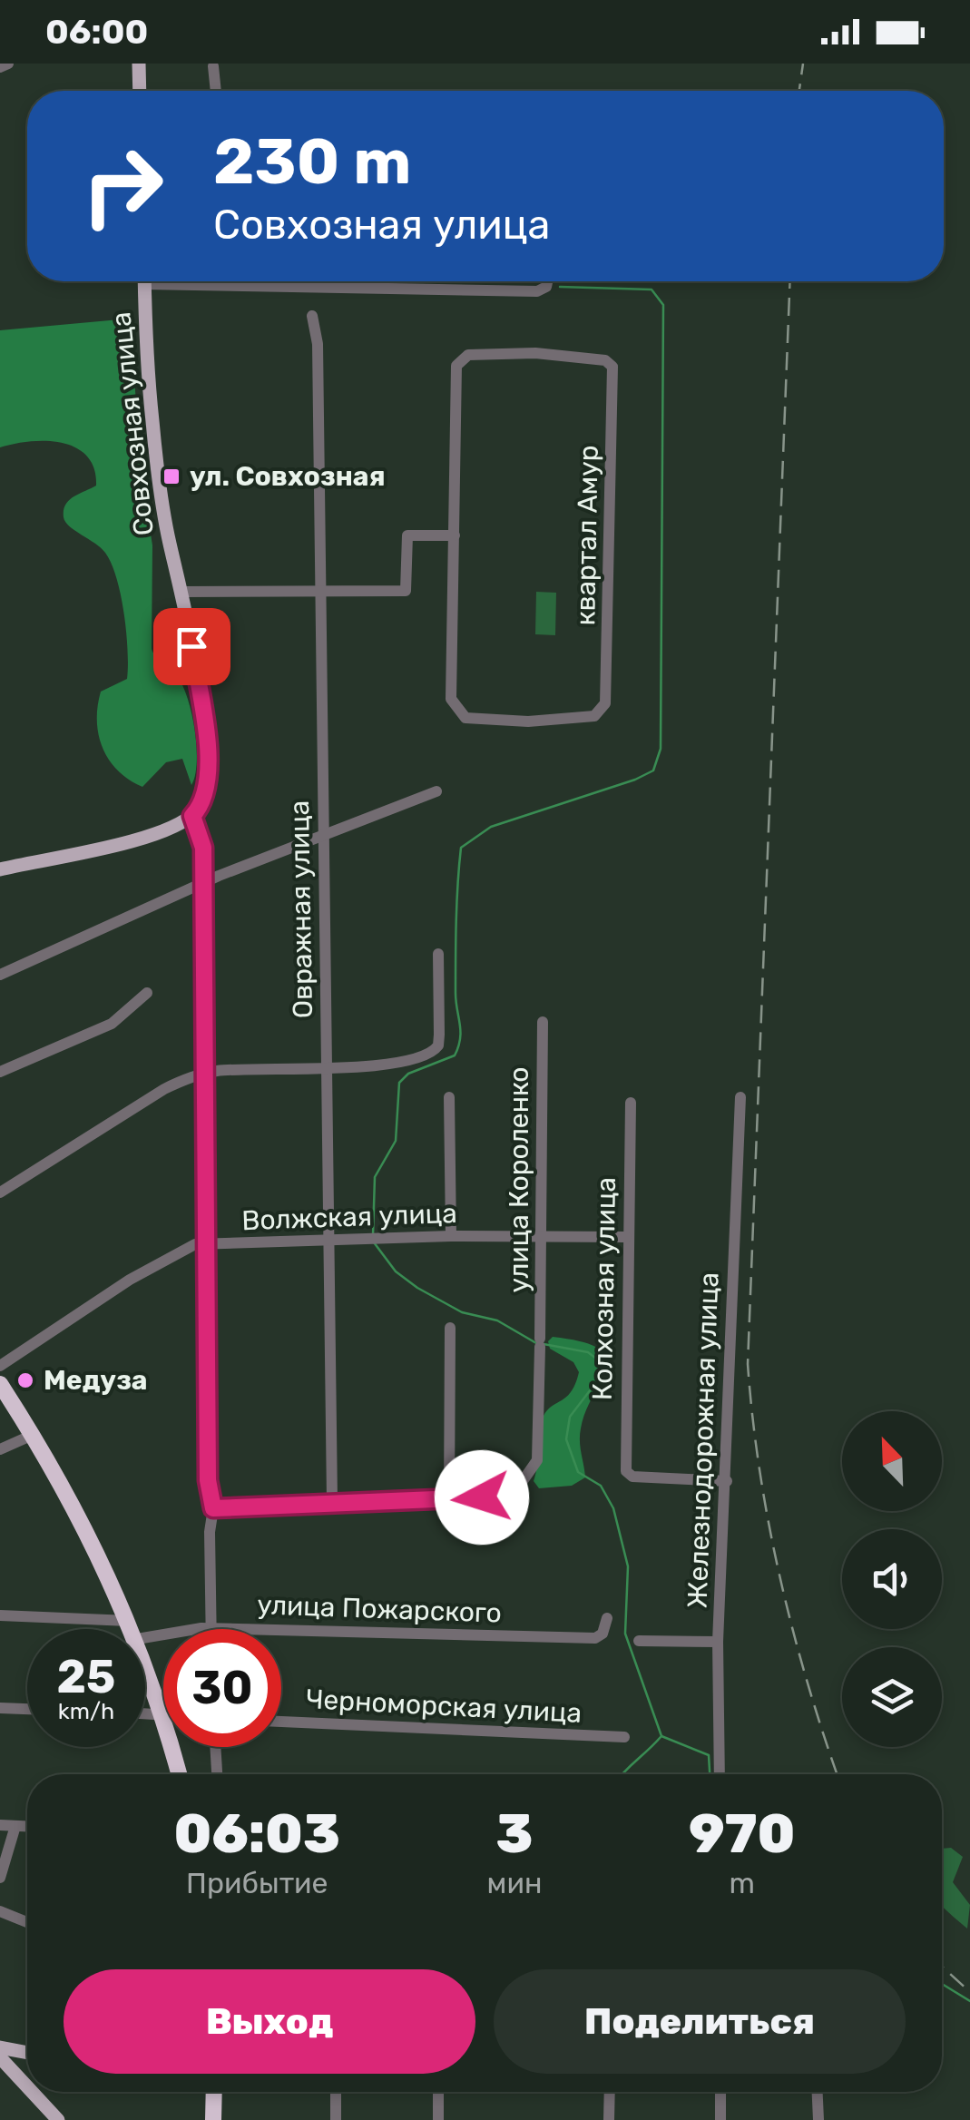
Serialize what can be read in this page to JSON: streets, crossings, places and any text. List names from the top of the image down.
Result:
{
  "streets": {
    "main road": ["Совхозная улица"],
    "street": [
      "квартал Амур",
      "Овражная улица",
      "улица Короленко",
      "Волжская улица",
      "Колхозная улица",
      "Железнодорожная улица",
      "улица Пожарского",
      "Черноморская улица"
    ]
  },
  "crossings": [
    ["Овражная улица", "Волжская улица"],
    ["улица Короленко", "Волжская улица"],
    ["Волжская улица", "Колхозная улица"],
    ["Колхозная улица", "Железнодорожная улица"]
  ],
  "places": {
    "transit": ["ул. Совхозная"],
    "other": ["Медуза"]
  },
  "north": "top left",
  "page": {
    "status": "06:00",
    "turn": ["230 m", "Совхозная улица"],
    "speed": "25 km/h",
    "limit": "30",
    "eta": [
      "06:03",
      "Прибытие",
      "3",
      "мин",
      "970",
      "m"
    ],
    "buttons": ["Выход", "Поделиться"]
  }
}
